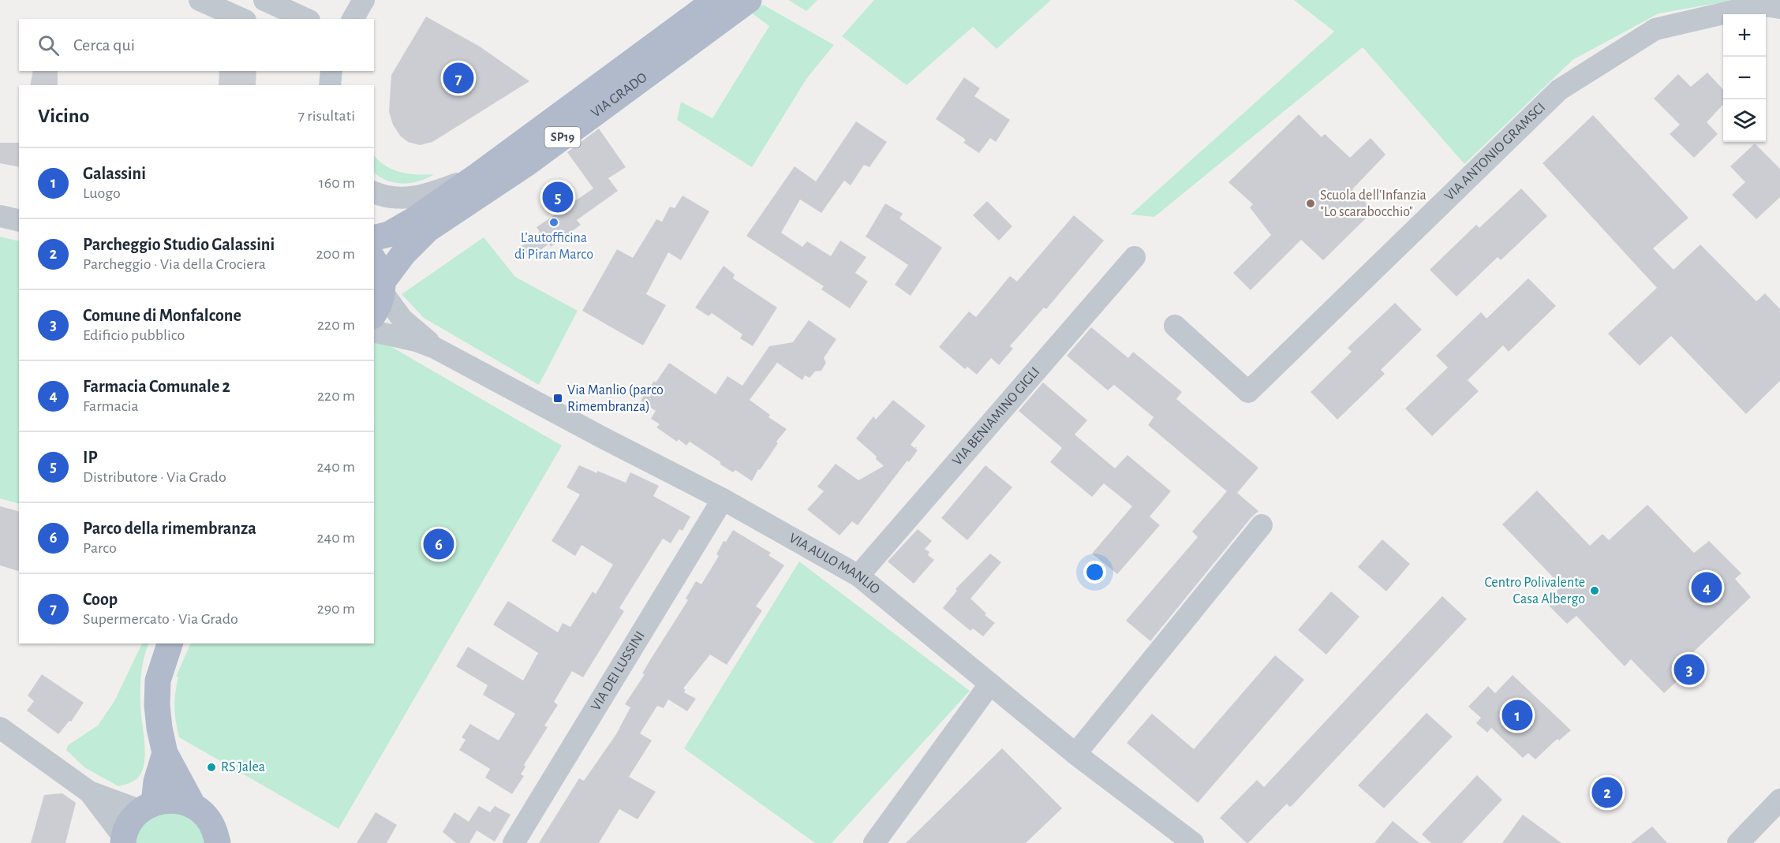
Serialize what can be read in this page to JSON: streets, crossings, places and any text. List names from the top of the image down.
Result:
{
  "streets": {
    "main road": ["VIA GRADO", "SP19"],
    "street": [
      "VIA ANTONIO GRAMSCI",
      "VIA BENIAMINO GIGLI",
      "VIA AULO MANLIO",
      "VIA DEI LUSSINI"
    ]
  },
  "crossings": [
    ["VIA GRADO", "VIA AULO MANLIO"],
    ["VIA BENIAMINO GIGLI", "VIA AULO MANLIO"],
    ["VIA AULO MANLIO", "VIA DEI LUSSINI"]
  ],
  "places": {
    "other": [
      "Scuola dell'Infanzia \"Lo scarabocchio\"",
      "L’autofficina di Piran Marco",
      "Centro Polivalente Casa Albergo",
      "RS Jalea"
    ],
    "transit": ["Via Manlio (parco Rimembranza)"]
  },
  "page": {
    "map_buttons": ["+", "−"],
    "search": "Cerca qui",
    "pins": [
      "7",
      "5",
      "6",
      "4",
      "3",
      "1",
      "2"
    ],
    "heading": ["Vicino", "7 risultati"],
    "list": [
      {
        "mark": "1",
        "name": "Galassini",
        "note": "Luogo",
        "value": "160 m"
      },
      {
        "mark": "2",
        "name": "Parcheggio Studio Galassini",
        "note": "Parcheggio · Via della Crociera",
        "value": "200 m"
      },
      {
        "mark": "3",
        "name": "Comune di Monfalcone",
        "note": "Edificio pubblico",
        "value": "220 m"
      },
      {
        "mark": "4",
        "name": "Farmacia Comunale 2",
        "note": "Farmacia",
        "value": "220 m"
      },
      {
        "mark": "5",
        "name": "IP",
        "note": "Distributore · Via Grado",
        "value": "240 m"
      },
      {
        "mark": "6",
        "name": "Parco della rimembranza",
        "note": "Parco",
        "value": "240 m"
      },
      {
        "mark": "7",
        "name": "Coop",
        "note": "Supermercato · Via Grado",
        "value": "290 m"
      }
    ]
  }
}
